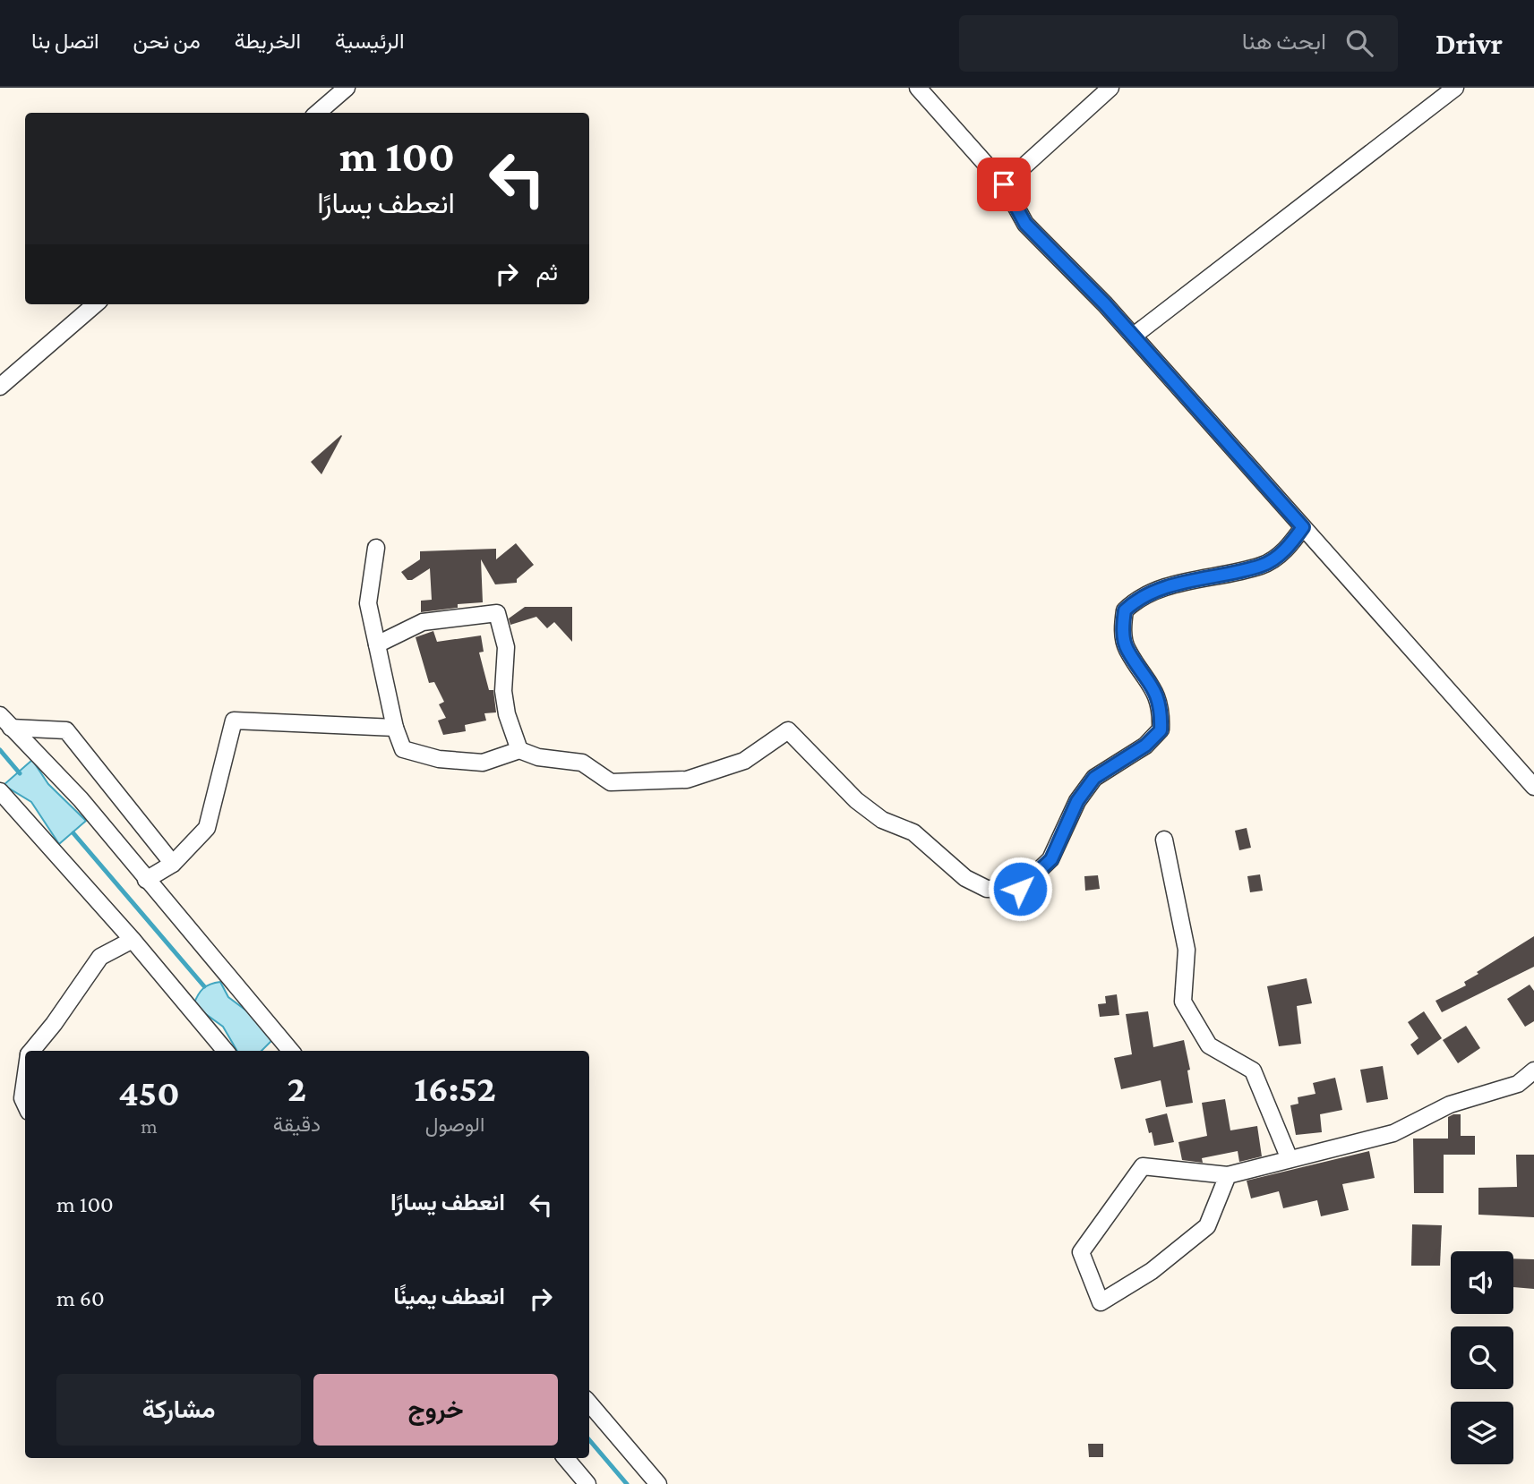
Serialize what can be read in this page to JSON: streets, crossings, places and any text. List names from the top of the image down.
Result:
{
  "page": {
    "header": "Drivr",
    "search": "ابحث هنا",
    "nav": [
      "الرئيسية",
      "الخريطة",
      "من نحن",
      "اتصل بنا"
    ],
    "turn": ["100 m", "انعطف يسارًا"],
    "then": "ثم",
    "eta": [
      "16:52",
      "الوصول",
      "2",
      "دقيقة",
      "450",
      "m"
    ],
    "list": [
      {
        "name": "انعطف يسارًا",
        "value": "100 m"
      },
      {
        "name": "انعطف يمينًا",
        "value": "60 m"
      }
    ],
    "buttons": ["خروج", "مشاركة"]
  }
}
